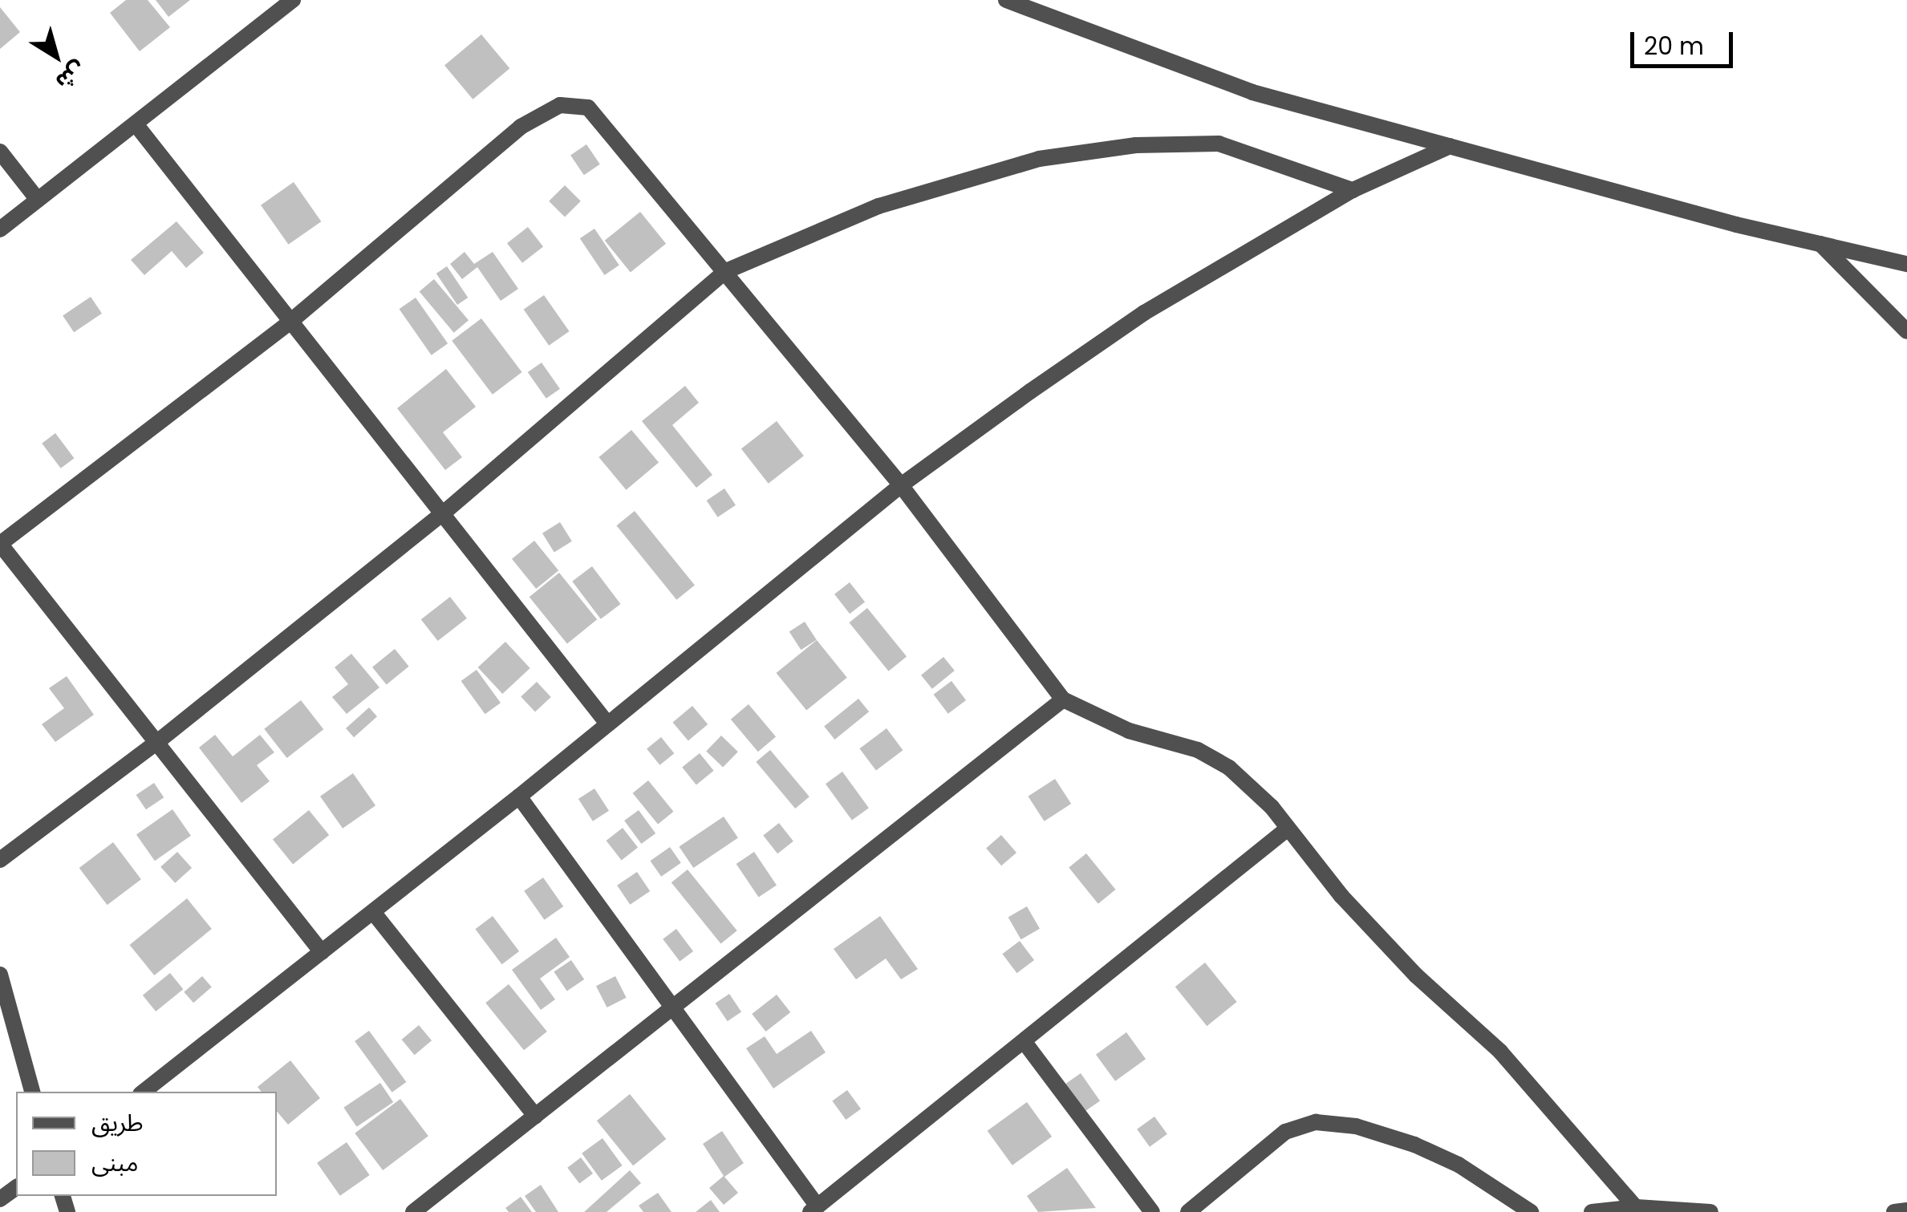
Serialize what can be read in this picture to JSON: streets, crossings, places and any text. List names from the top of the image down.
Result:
{
  "legend": ["طريق", "مبنى"],
  "scale_bar": "20 m",
  "north": "bottom right"
}
